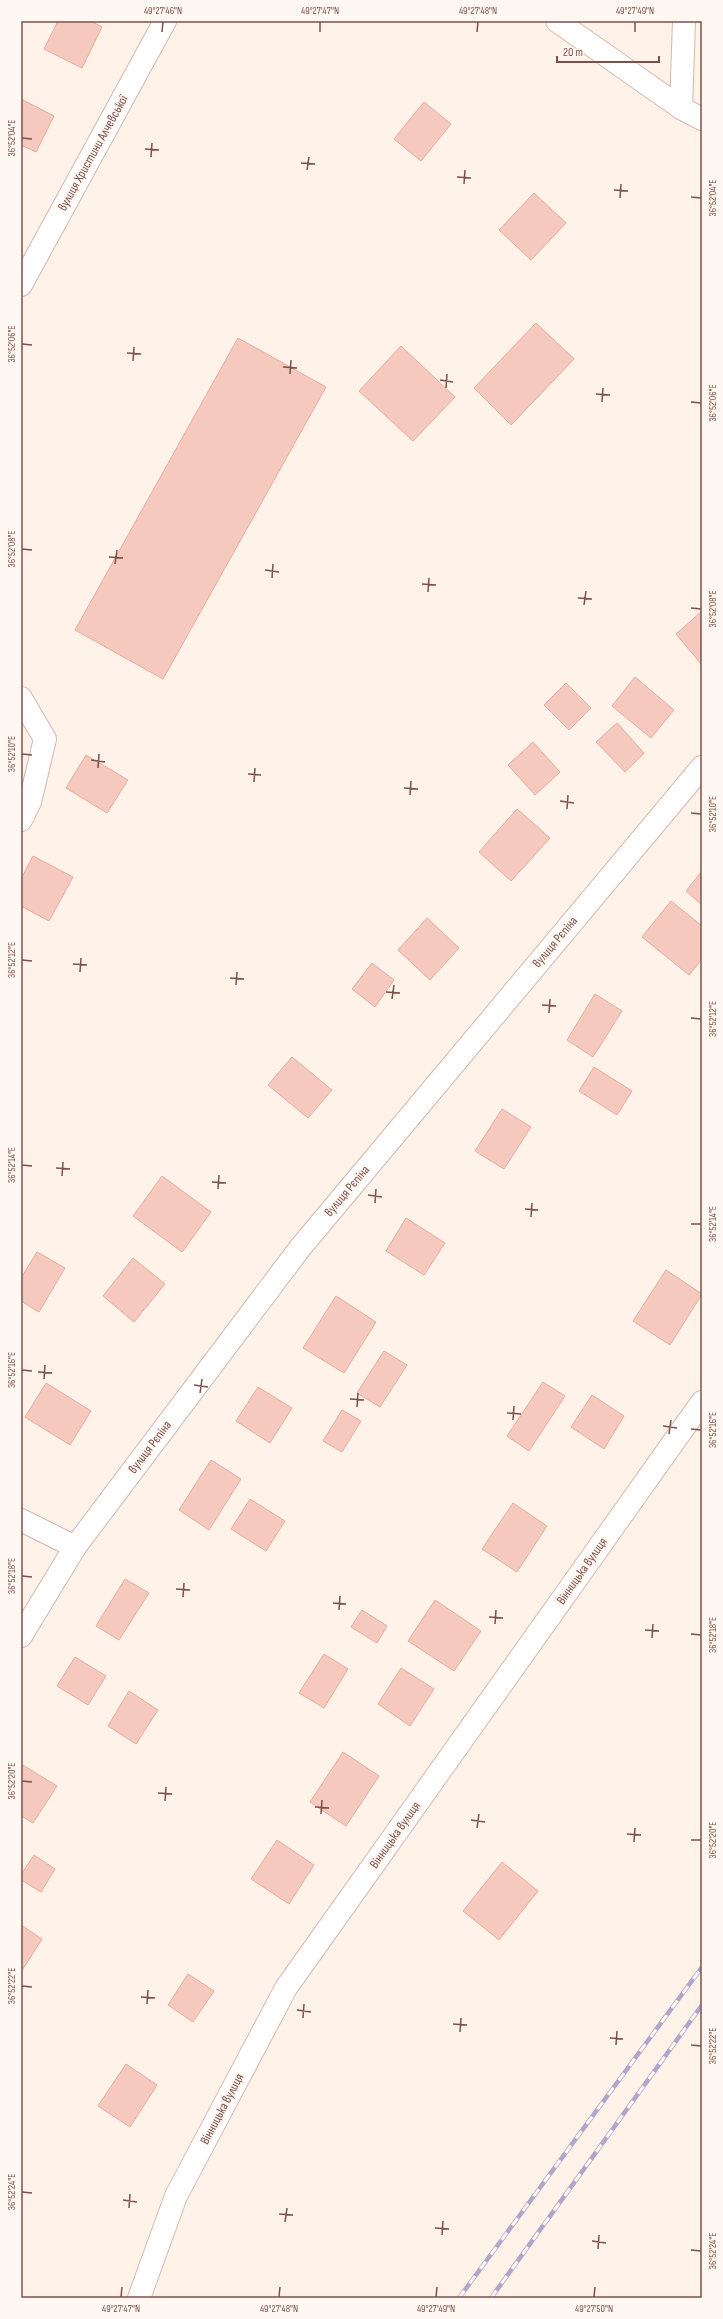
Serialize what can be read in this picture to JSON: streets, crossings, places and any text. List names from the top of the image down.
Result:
{
  "streets": {
    "street": ["вулиця Христини Алчевської", "вулиця Рєпіна", "Вінницька вулиця"]
  },
  "scale_bar": "20 m",
  "coordinates": [
    "49°27'46\"N",
    "49°27'47\"N",
    "49°27'48\"N",
    "49°27'49\"N",
    "36°52'04\"E",
    "36°52'06\"E",
    "36°52'08\"E",
    "36°52'10\"E",
    "36°52'12\"E",
    "36°52'14\"E",
    "36°52'16\"E",
    "36°52'18\"E",
    "36°52'20\"E",
    "36°52'22\"E",
    "36°52'24\"E",
    "49°27'50\"N"
  ]
}
